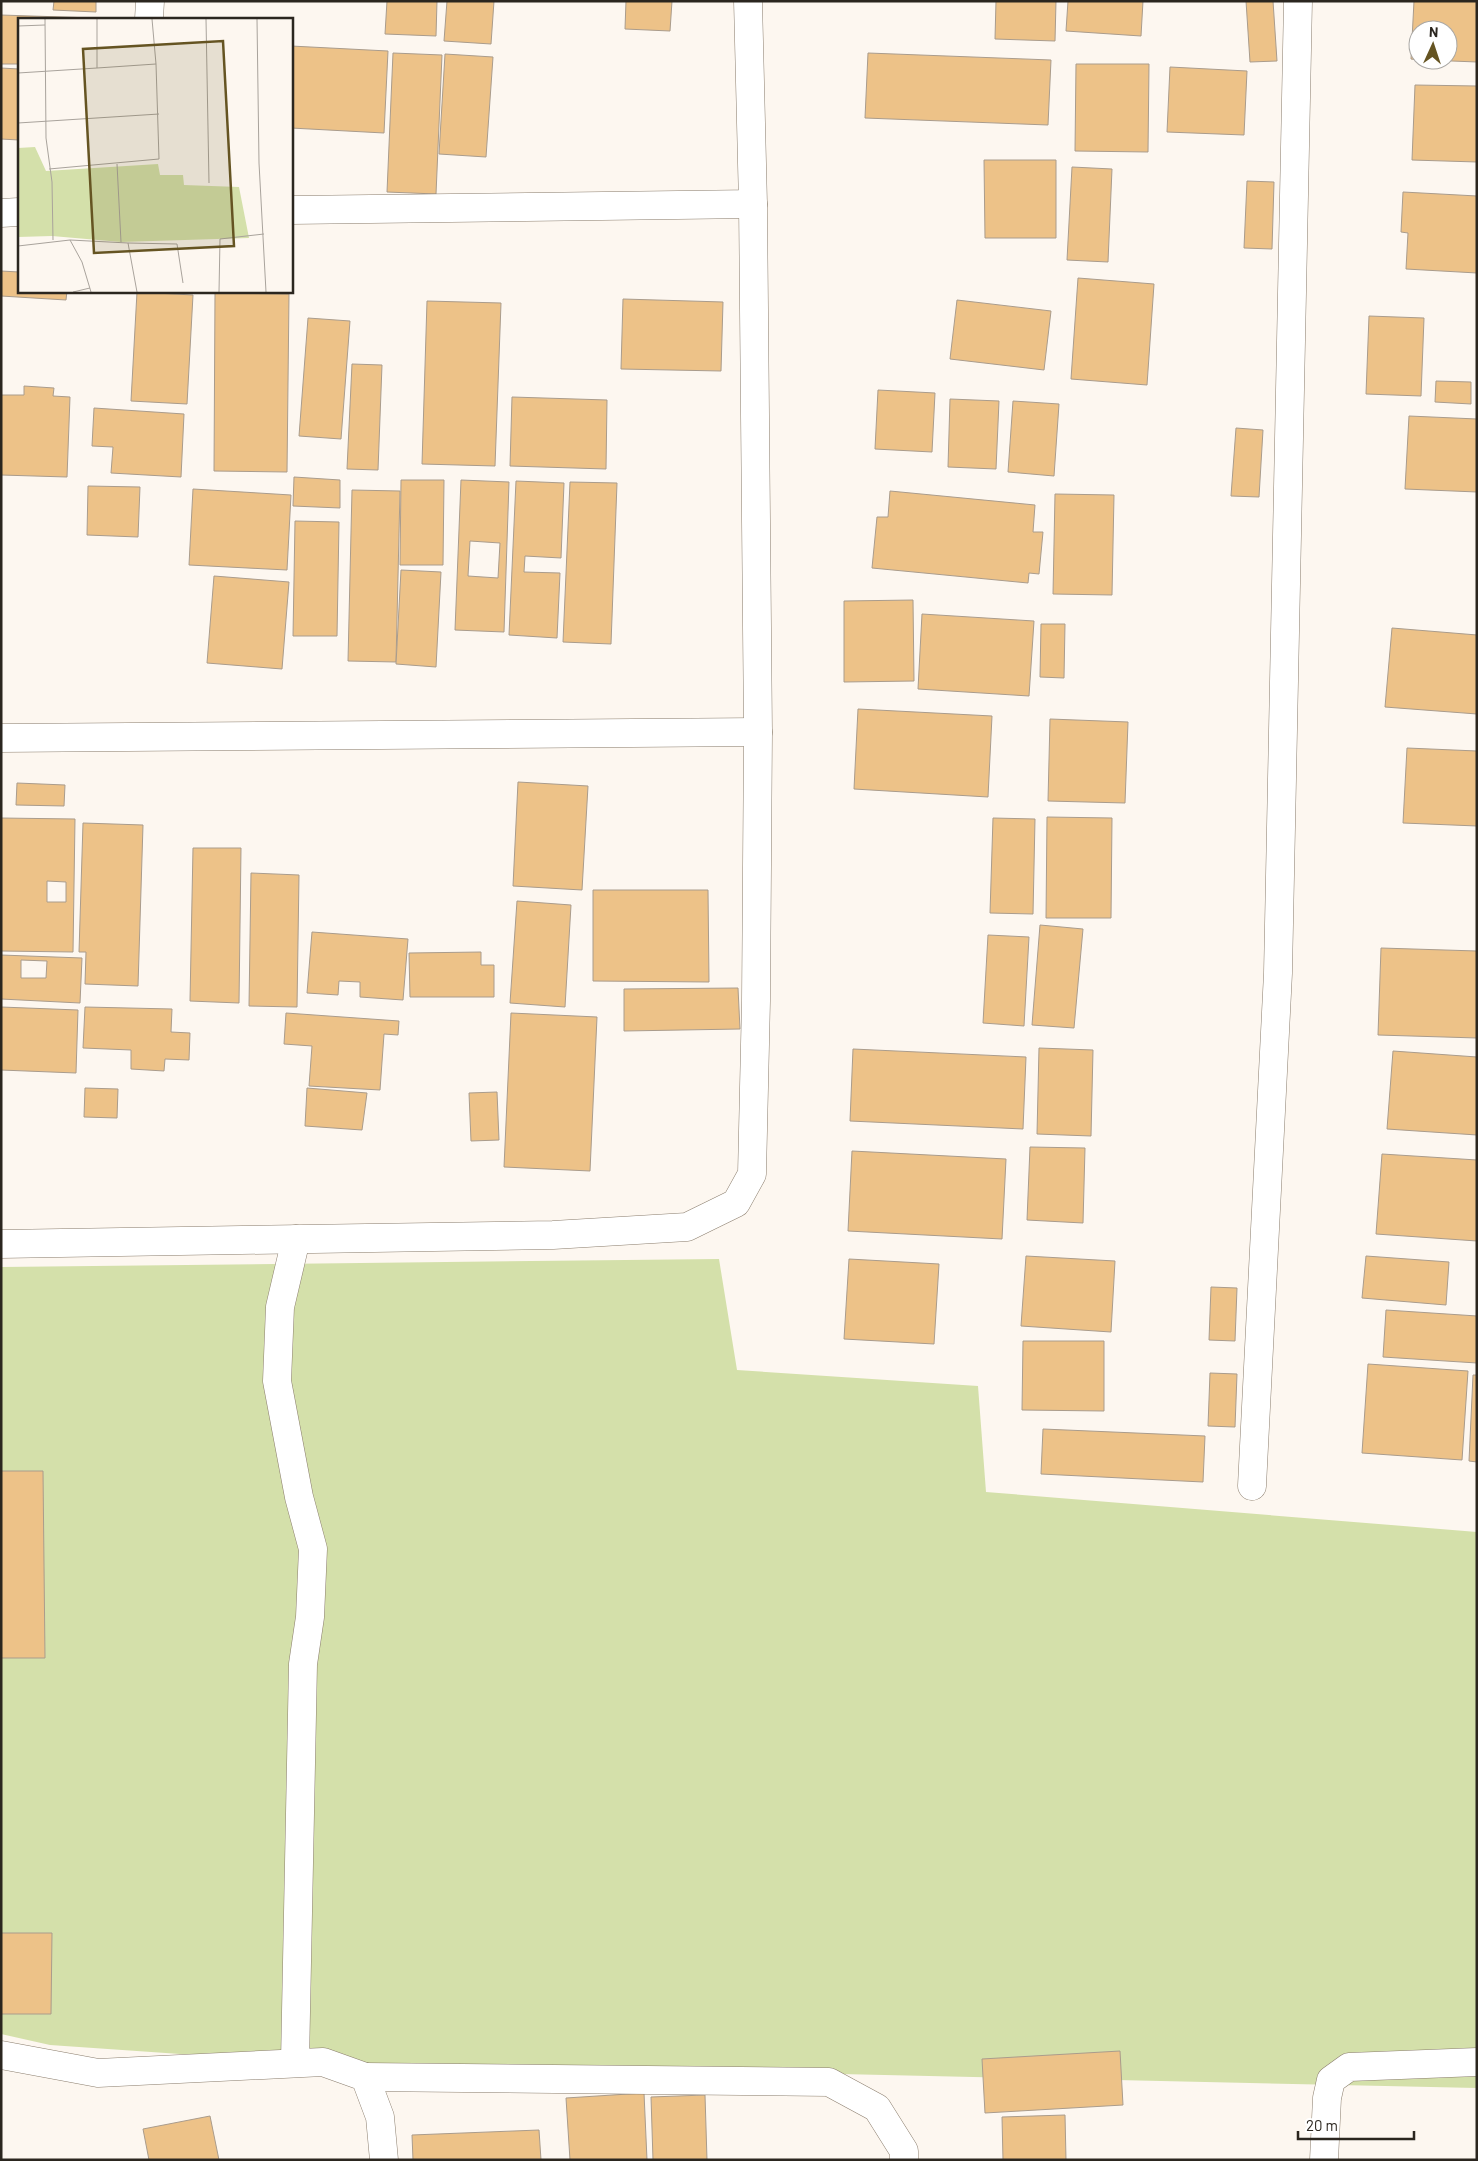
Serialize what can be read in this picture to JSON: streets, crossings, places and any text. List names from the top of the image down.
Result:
{
  "scale_bar": "20 m",
  "north": "top"
}
